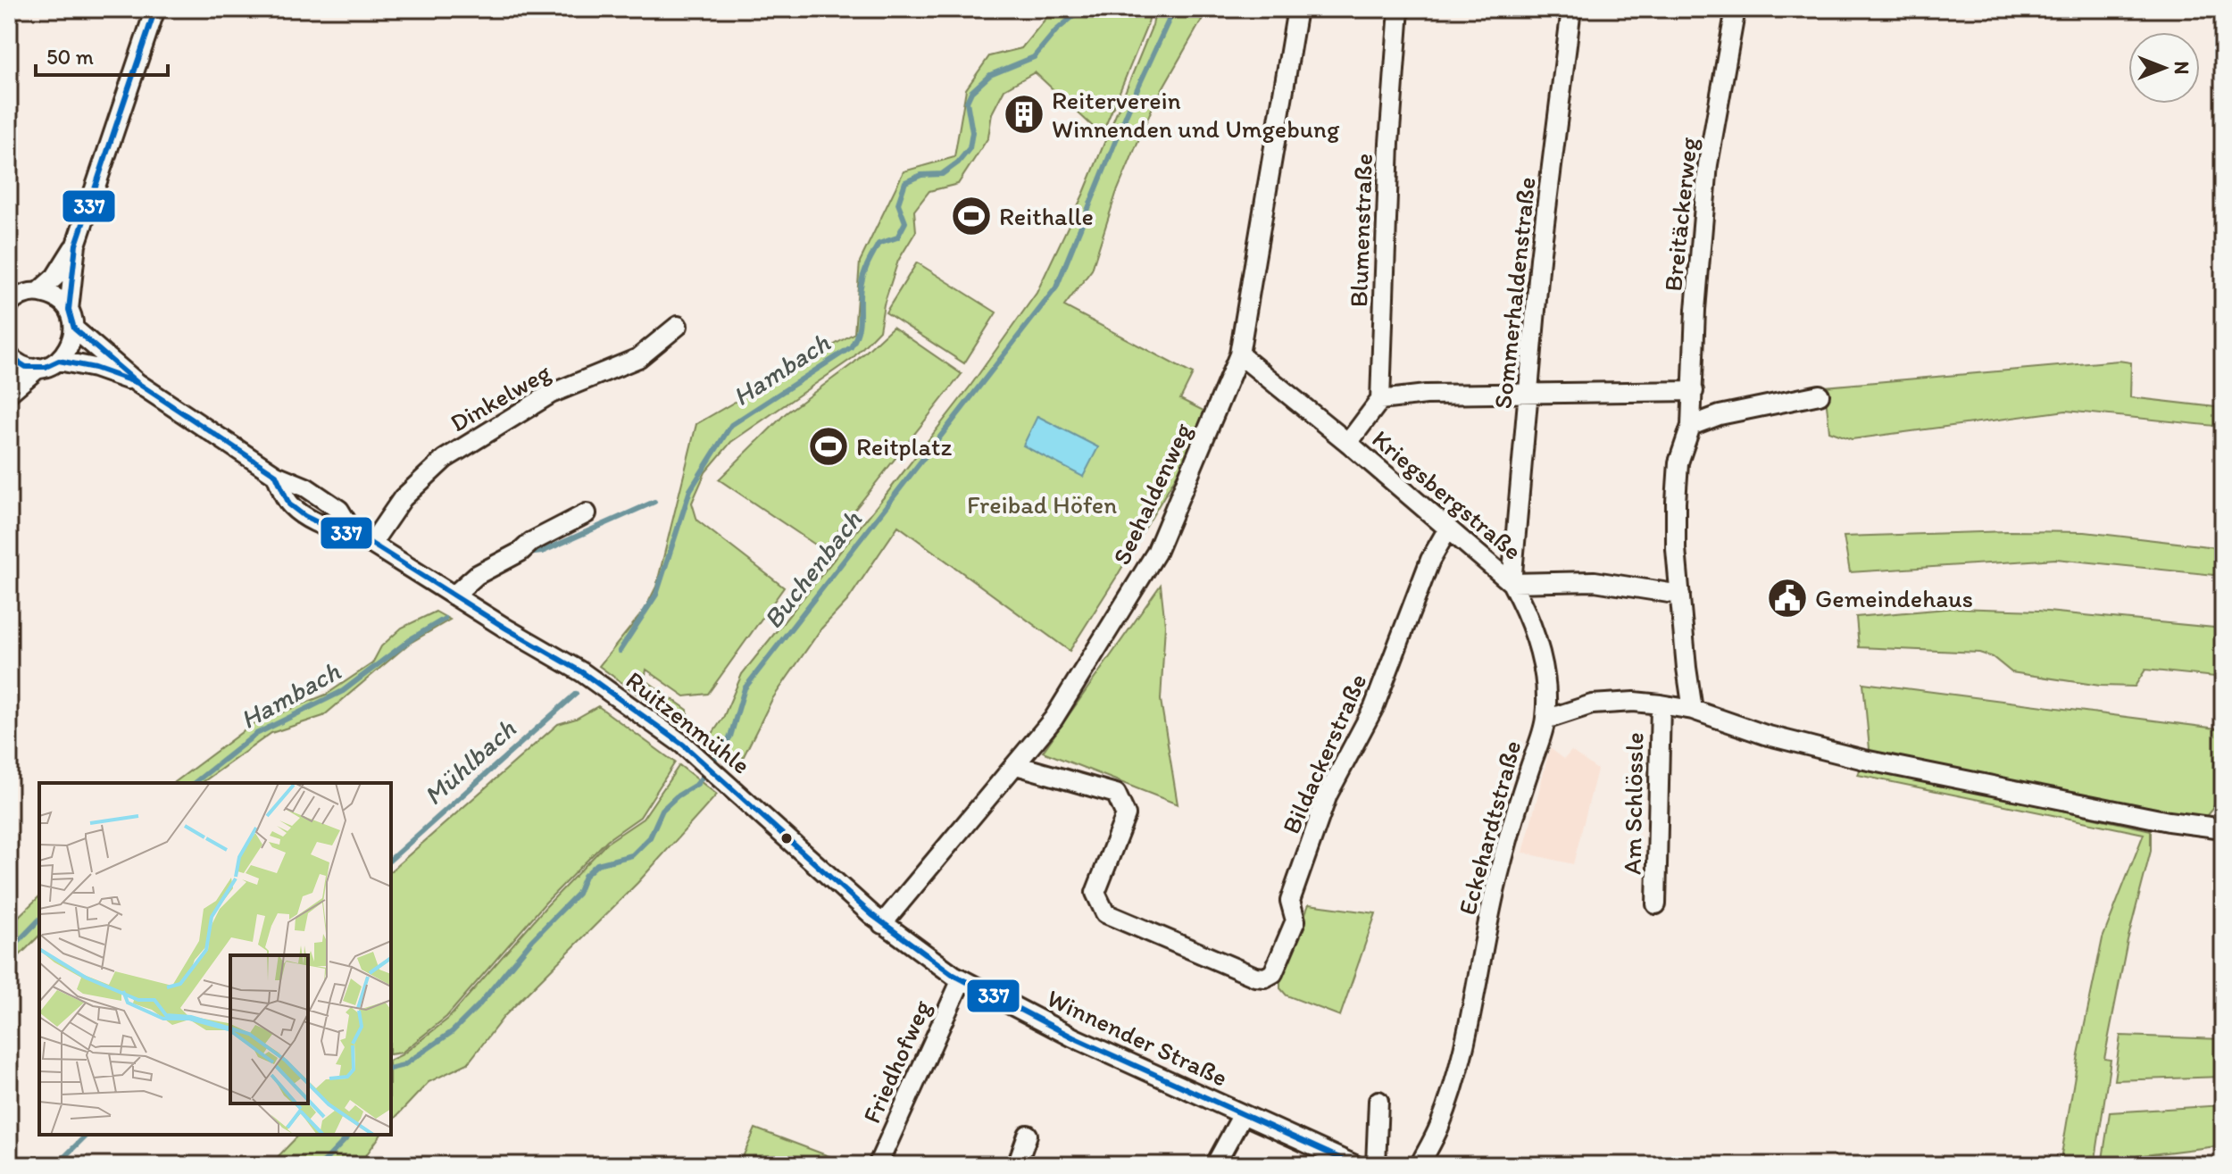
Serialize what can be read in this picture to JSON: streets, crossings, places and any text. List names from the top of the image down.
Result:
{
  "streets": {
    "street": [
      "Breitäckerweg",
      "Blumenstraße",
      "Sommerhaldenstraße",
      "Dinkelweg",
      "Seehaldenweg",
      "Kriegsbergstraße",
      "Ruitzenmühle",
      "Bildackerstraße",
      "Am Schlössle",
      "Eckehardtstraße",
      "Winnender Straße",
      "Friedhofweg"
    ]
  },
  "crossings": [
    ["Breitäckerweg", "Eckehardtstraße"],
    ["Sommerhaldenstraße", "Kriegsbergstraße"],
    ["Dinkelweg", "Ruitzenmühle"],
    ["Seehaldenweg", "Kriegsbergstraße"],
    ["Seehaldenweg", "Ruitzenmühle"],
    ["Seehaldenweg", "Bildackerstraße"],
    ["Seehaldenweg", "Winnender Straße"],
    ["Kriegsbergstraße", "Bildackerstraße"],
    ["Kriegsbergstraße", "Eckehardtstraße"],
    ["Ruitzenmühle", "Winnender Straße"],
    ["Am Schlössle", "Eckehardtstraße"],
    ["Winnender Straße", "Friedhofweg"]
  ],
  "water": ["Hambach", "Buchenbach", "Mühlbach"],
  "parks": ["Freibad Höfen"],
  "places": {
    "building": ["Reiterverein Winnenden und Umgebung"],
    "sports": ["Reithalle", "Reitplatz"],
    "public building": ["Gemeindehaus"]
  },
  "lines": ["transit line 337"],
  "scale_bar": "50 m",
  "north": "right"
}
